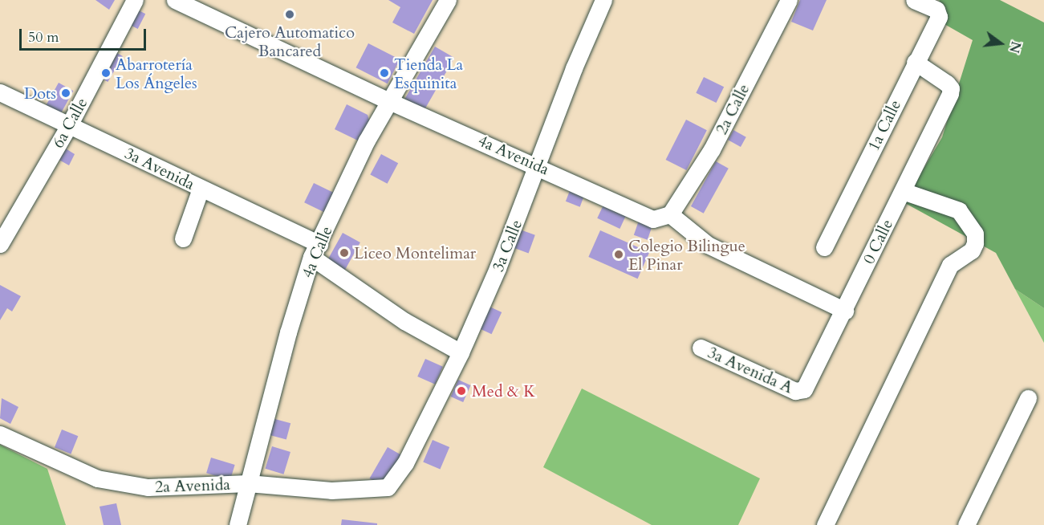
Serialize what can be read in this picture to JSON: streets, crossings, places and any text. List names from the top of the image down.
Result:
{
  "streets": {
    "street": [
      "2a Calle",
      "6a Calle",
      "1a Calle",
      "4a Avenida",
      "3a Avenida",
      "0 Calle",
      "3a Calle",
      "4a Calle",
      "3a Avenida A",
      "2a Avenida"
    ]
  },
  "crossings": [
    ["2a Calle", "4a Avenida"],
    ["6a Calle", "3a Avenida"],
    ["1a Calle", "0 Calle"],
    ["4a Avenida", "3a Calle"],
    ["4a Avenida", "4a Calle"],
    ["3a Avenida", "3a Calle"],
    ["3a Avenida", "4a Calle"],
    ["0 Calle", "3a Avenida A"],
    ["3a Calle", "2a Avenida"],
    ["4a Calle", "2a Avenida"]
  ],
  "places": [
    "Cajero Automatico Bancared",
    "Abarrotería Los Ángeles",
    "Tienda La Esquinita",
    "Dots",
    "Liceo Montelimar",
    "Colegio Bilingue El Pinar",
    "Med & K"
  ],
  "scale_bar": "50 m",
  "north": "right"
}
